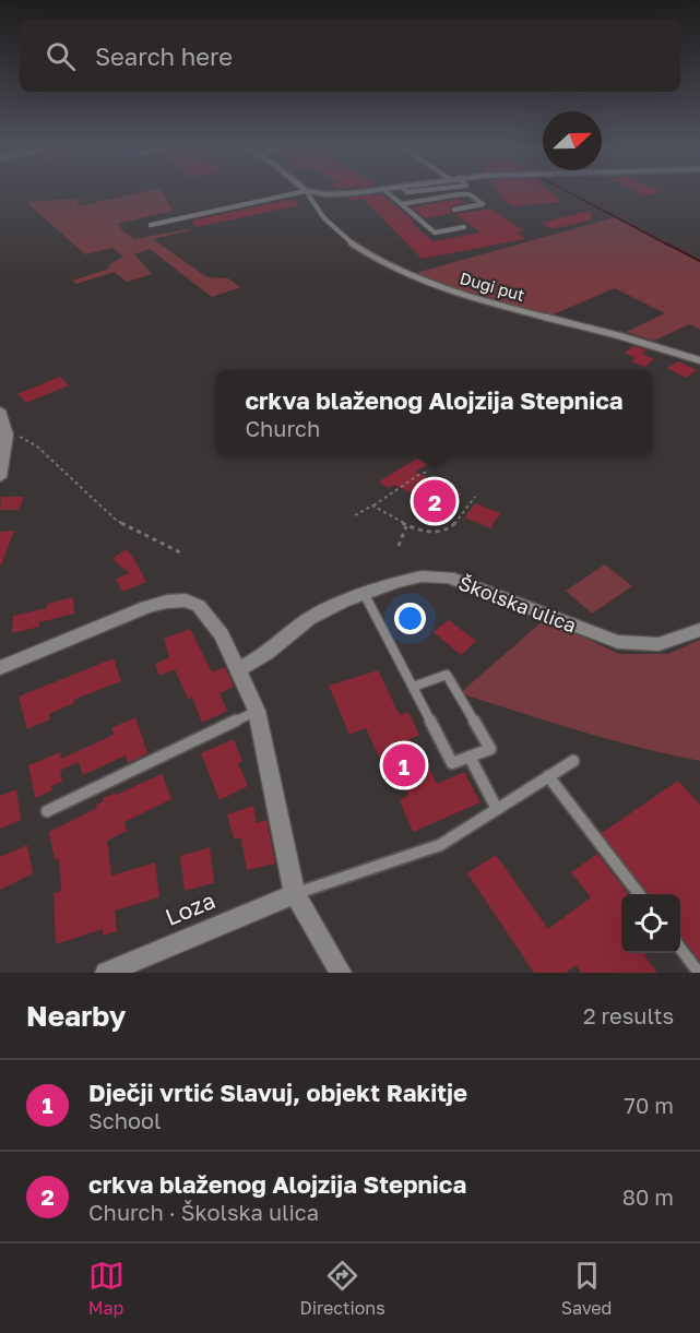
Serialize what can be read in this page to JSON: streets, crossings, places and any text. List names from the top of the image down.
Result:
{
  "streets": {
    "street": ["Dugi put", "Školska ulica", "Loza"]
  },
  "north": "right",
  "page": {
    "search": "Search here",
    "popup": ["crkva blaženog Alojzija Stepnica", "Church"],
    "pins": ["2", "1"],
    "heading": ["Nearby", "2 results"],
    "list": [
      {
        "mark": "1",
        "name": "Dječji vrtić Slavuj, objekt Rakitje",
        "note": "School",
        "value": "70 m"
      },
      {
        "mark": "2",
        "name": "crkva blaženog Alojzija Stepnica",
        "note": "Church · Školska ulica",
        "value": "80 m"
      }
    ],
    "nav": ["Map", "Directions", "Saved"]
  }
}
